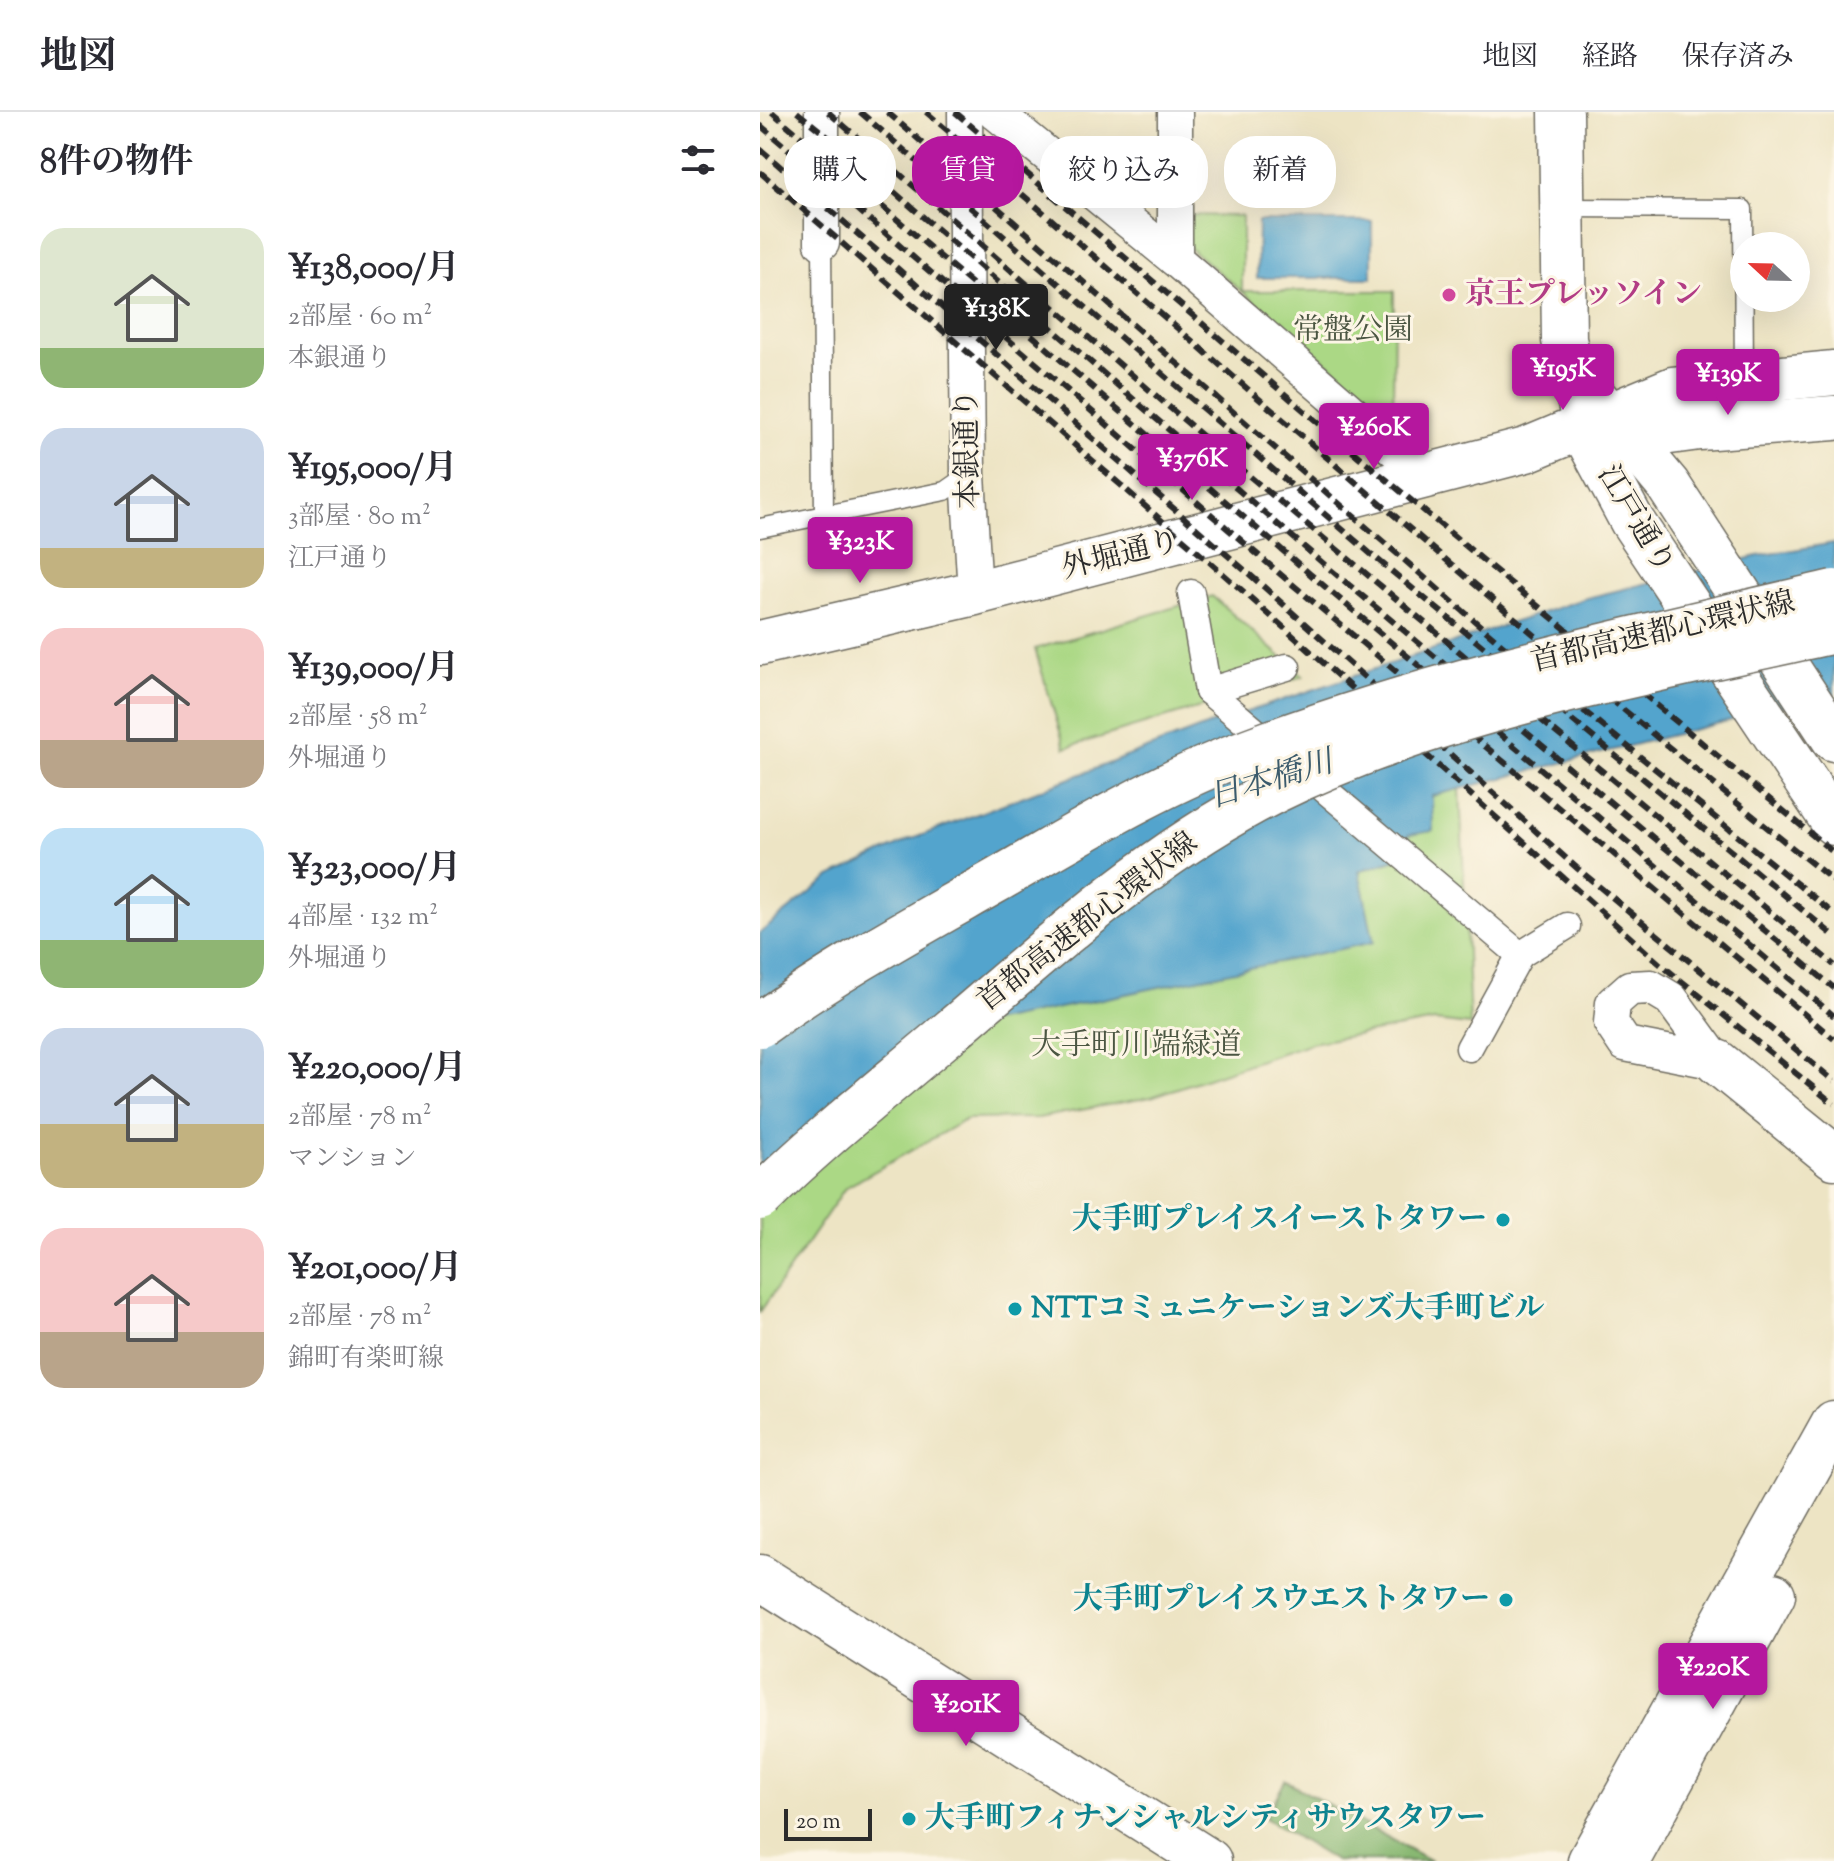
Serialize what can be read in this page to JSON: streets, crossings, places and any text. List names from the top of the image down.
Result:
{
  "streets": {
    "main road": ["江戸通り", "外堀通り", "首都高速都心環状線"],
    "street": ["本銀通り"]
  },
  "crossings": [
    ["本銀通り", "外堀通り"],
    ["江戸通り", "外堀通り"]
  ],
  "water": ["日本橋川"],
  "parks": ["常盤公園", "大手町川端緑道"],
  "places": [
    "京王プレッソイン",
    "大手町プレイスイーストタワー",
    "NTTコミュニケーションズ大手町ビル",
    "大手町プレイスウエストタワー",
    "大手町フィナンシャルシティサウスタワー"
  ],
  "scale_bar": "20 m",
  "north": "left",
  "page": {
    "header": "地図",
    "nav": ["地図", "経路", "保存済み"],
    "heading": "8件の物件",
    "chip": [
      "購入",
      "賃貸",
      "絞り込み",
      "新着"
    ],
    "list": [
      {
        "name": "¥138,000/月",
        "note": "2部屋 · 60 m² · 本銀通り"
      },
      {
        "name": "¥195,000/月",
        "note": "3部屋 · 80 m² · 江戸通り"
      },
      {
        "name": "¥139,000/月",
        "note": "2部屋 · 58 m² · 外堀通り"
      },
      {
        "name": "¥323,000/月",
        "note": "4部屋 · 132 m² · 外堀通り"
      },
      {
        "name": "¥220,000/月",
        "note": "2部屋 · 78 m² · マンション"
      },
      {
        "name": "¥201,000/月",
        "note": "2部屋 · 78 m² · 錦町有楽町線"
      }
    ],
    "price": [
      "¥138K",
      "¥195K",
      "¥139K",
      "¥260K",
      "¥376K",
      "¥323K",
      "¥220K",
      "¥201K"
    ],
    "scale": "20 m"
  }
}
